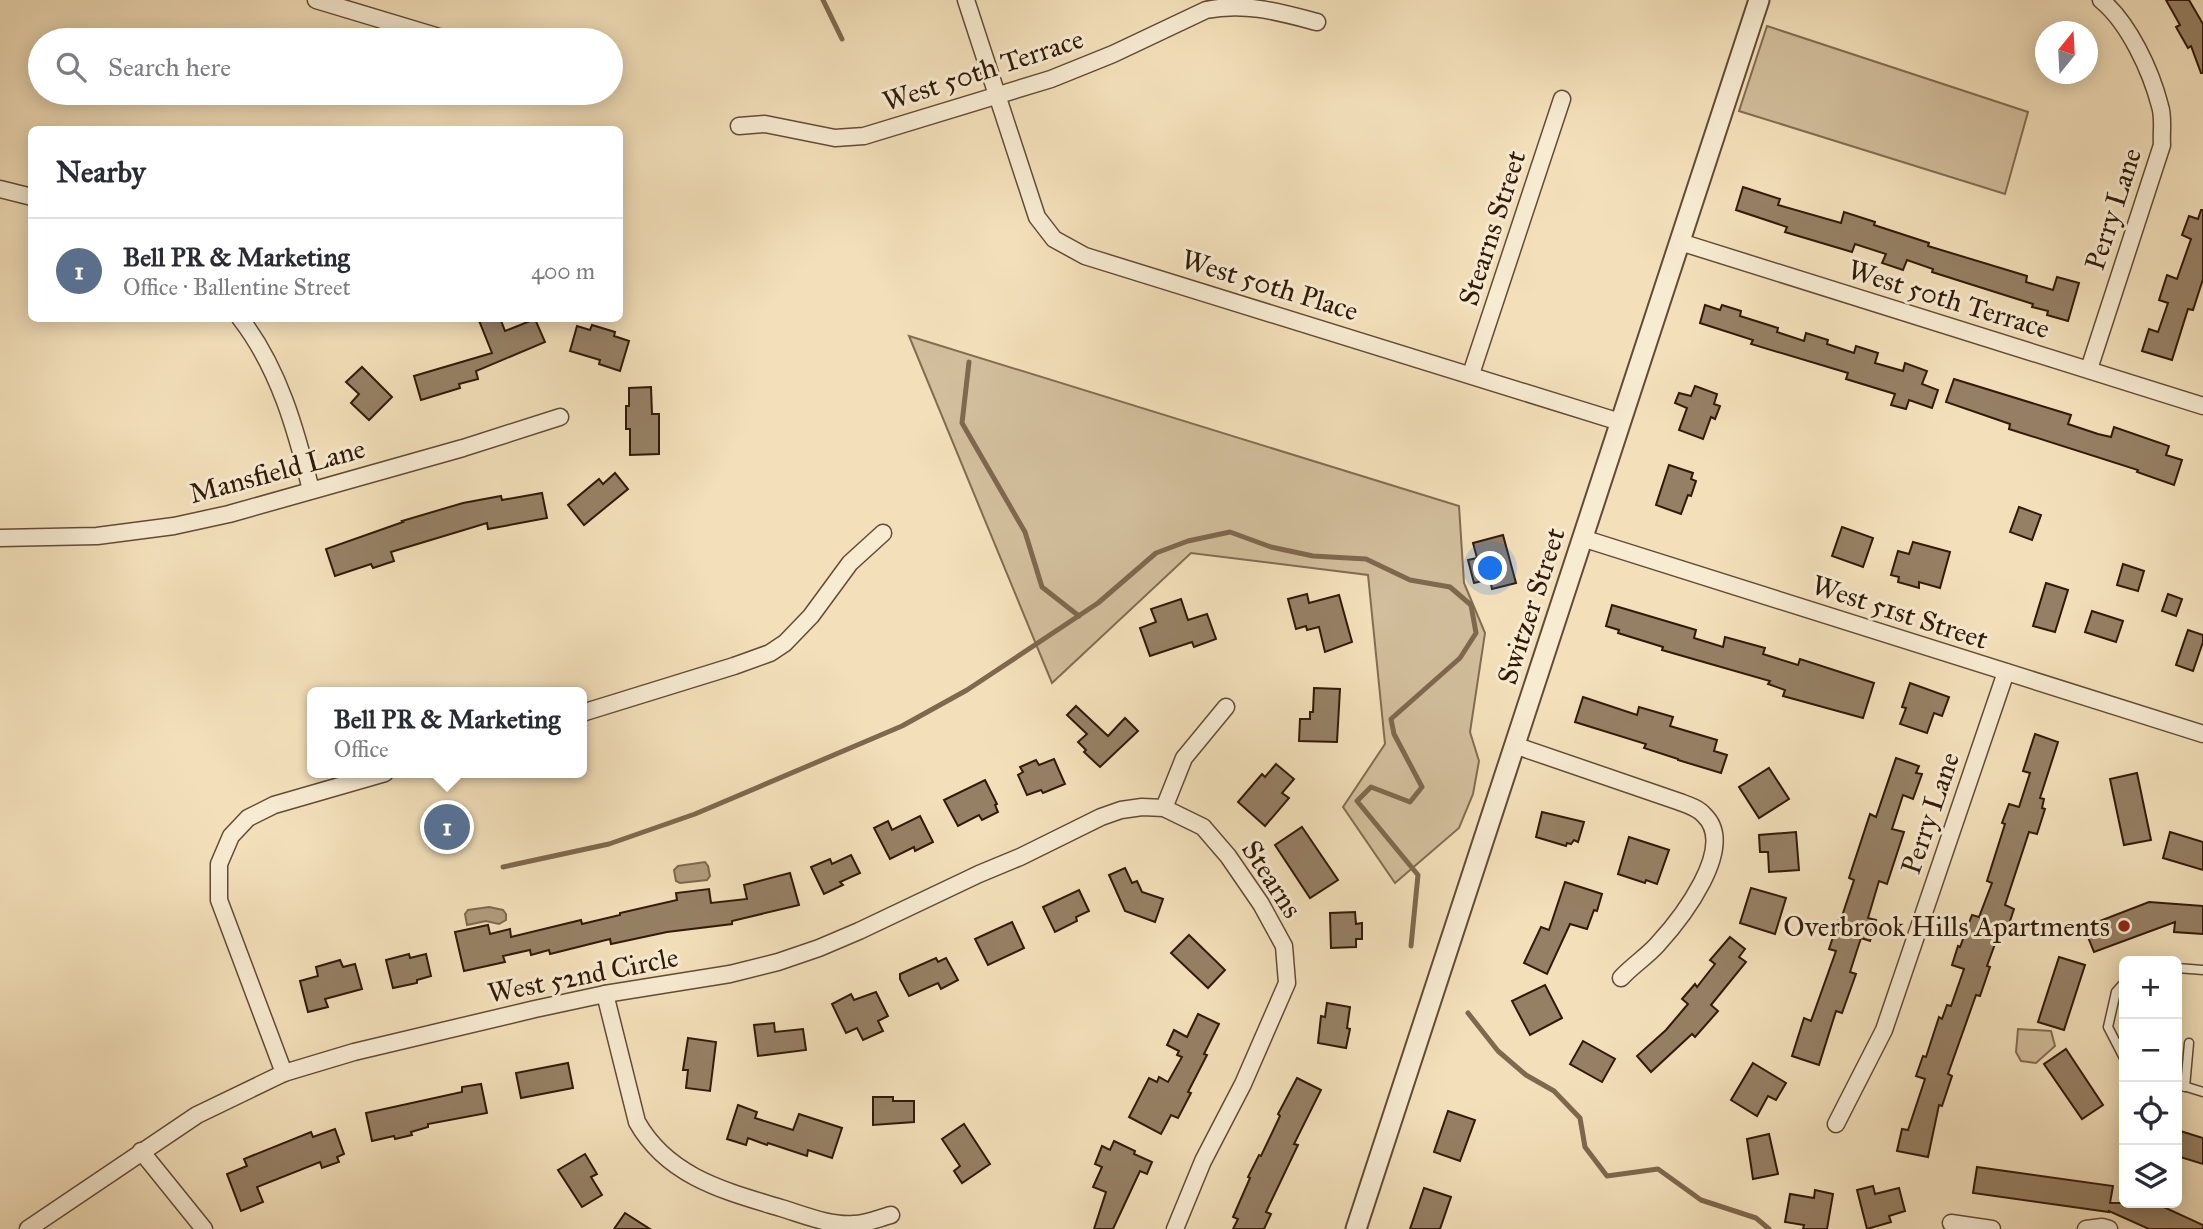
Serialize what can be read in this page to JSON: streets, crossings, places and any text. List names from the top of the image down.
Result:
{
  "streets": {
    "street": [
      "West 50th Terrace",
      "Perry Lane",
      "Stearns Street",
      "West 50th Place",
      "Mansfield Lane",
      "Switzer Street",
      "West 51st Street",
      "Stearns",
      "West 52nd Circle"
    ]
  },
  "crossings": [
    ["West 50th Terrace", "Perry Lane"],
    ["West 50th Terrace", "West 50th Place"],
    ["West 50th Terrace", "Switzer Street"],
    ["Perry Lane", "West 51st Street"],
    ["Stearns Street", "West 50th Place"],
    ["West 50th Place", "Switzer Street"],
    ["Switzer Street", "West 51st Street"],
    ["Stearns", "West 52nd Circle"]
  ],
  "places": ["Overbrook Hills Apartments"],
  "north": "top",
  "page": {
    "search": "Search here",
    "heading": "Nearby",
    "list": [
      {
        "mark": "1",
        "name": "Bell PR & Marketing",
        "note": "Office · Ballentine Street",
        "value": "400 m"
      }
    ],
    "popup": ["Bell PR & Marketing", "Office"],
    "pins": "1",
    "map_buttons": ["+", "−"]
  }
}
